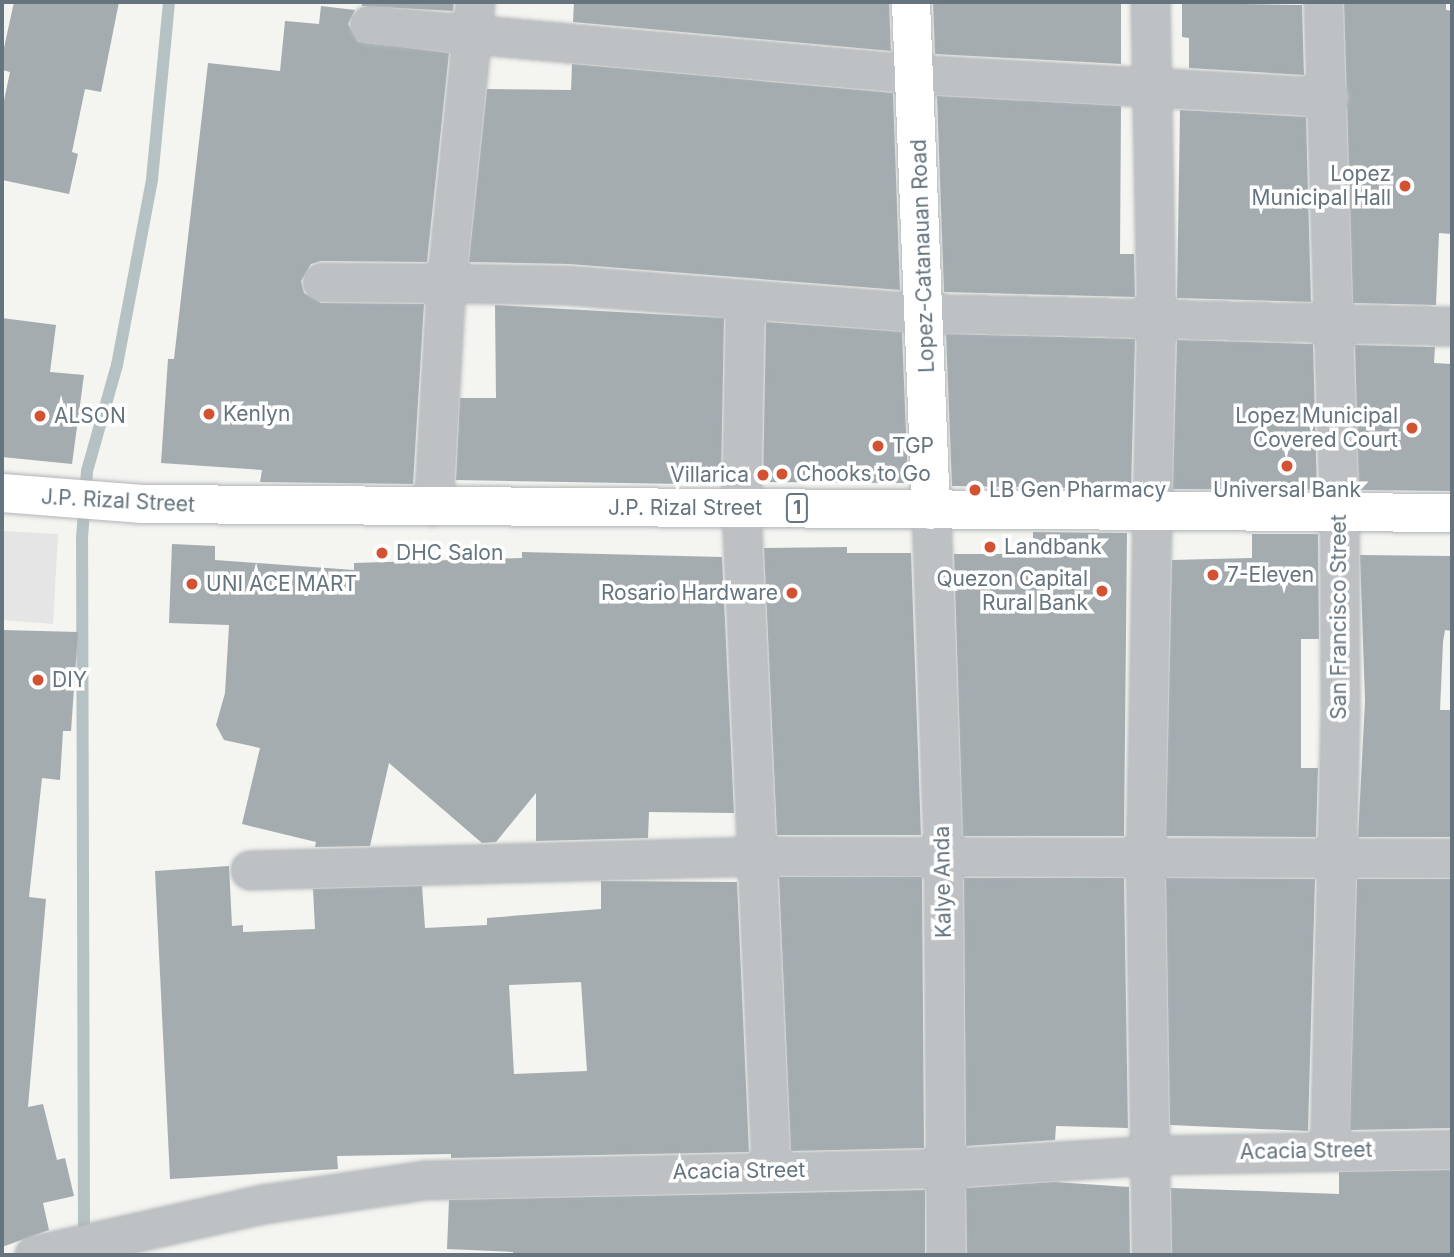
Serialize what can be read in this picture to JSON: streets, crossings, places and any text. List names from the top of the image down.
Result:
{
  "streets": {
    "main road": ["Lopez-Catanauan Road", "J.P. Rizal Street", "1"],
    "street": ["San Francisco Street", "Kalye Anda", "Acacia Street"]
  },
  "crossings": [
    ["Lopez-Catanauan Road", "J.P. Rizal Street"],
    ["Lopez-Catanauan Road", "Kalye Anda"],
    ["J.P. Rizal Street", "San Francisco Street"],
    ["J.P. Rizal Street", "Kalye Anda"],
    ["San Francisco Street", "Acacia Street"],
    ["Kalye Anda", "Acacia Street"]
  ],
  "places": [
    "Lopez Municipal Hall",
    "Kenlyn",
    "ALSON",
    "Lopez Municipal Covered Court",
    "TGP",
    "Universal Bank",
    "Chooks to Go",
    "Villarica",
    "LB Gen Pharmacy",
    "Landbank",
    "DHC Salon",
    "7-Eleven",
    "UNI ACE MART",
    "Quezon Capital Rural Bank",
    "Rosario Hardware",
    "DIY"
  ]
}
